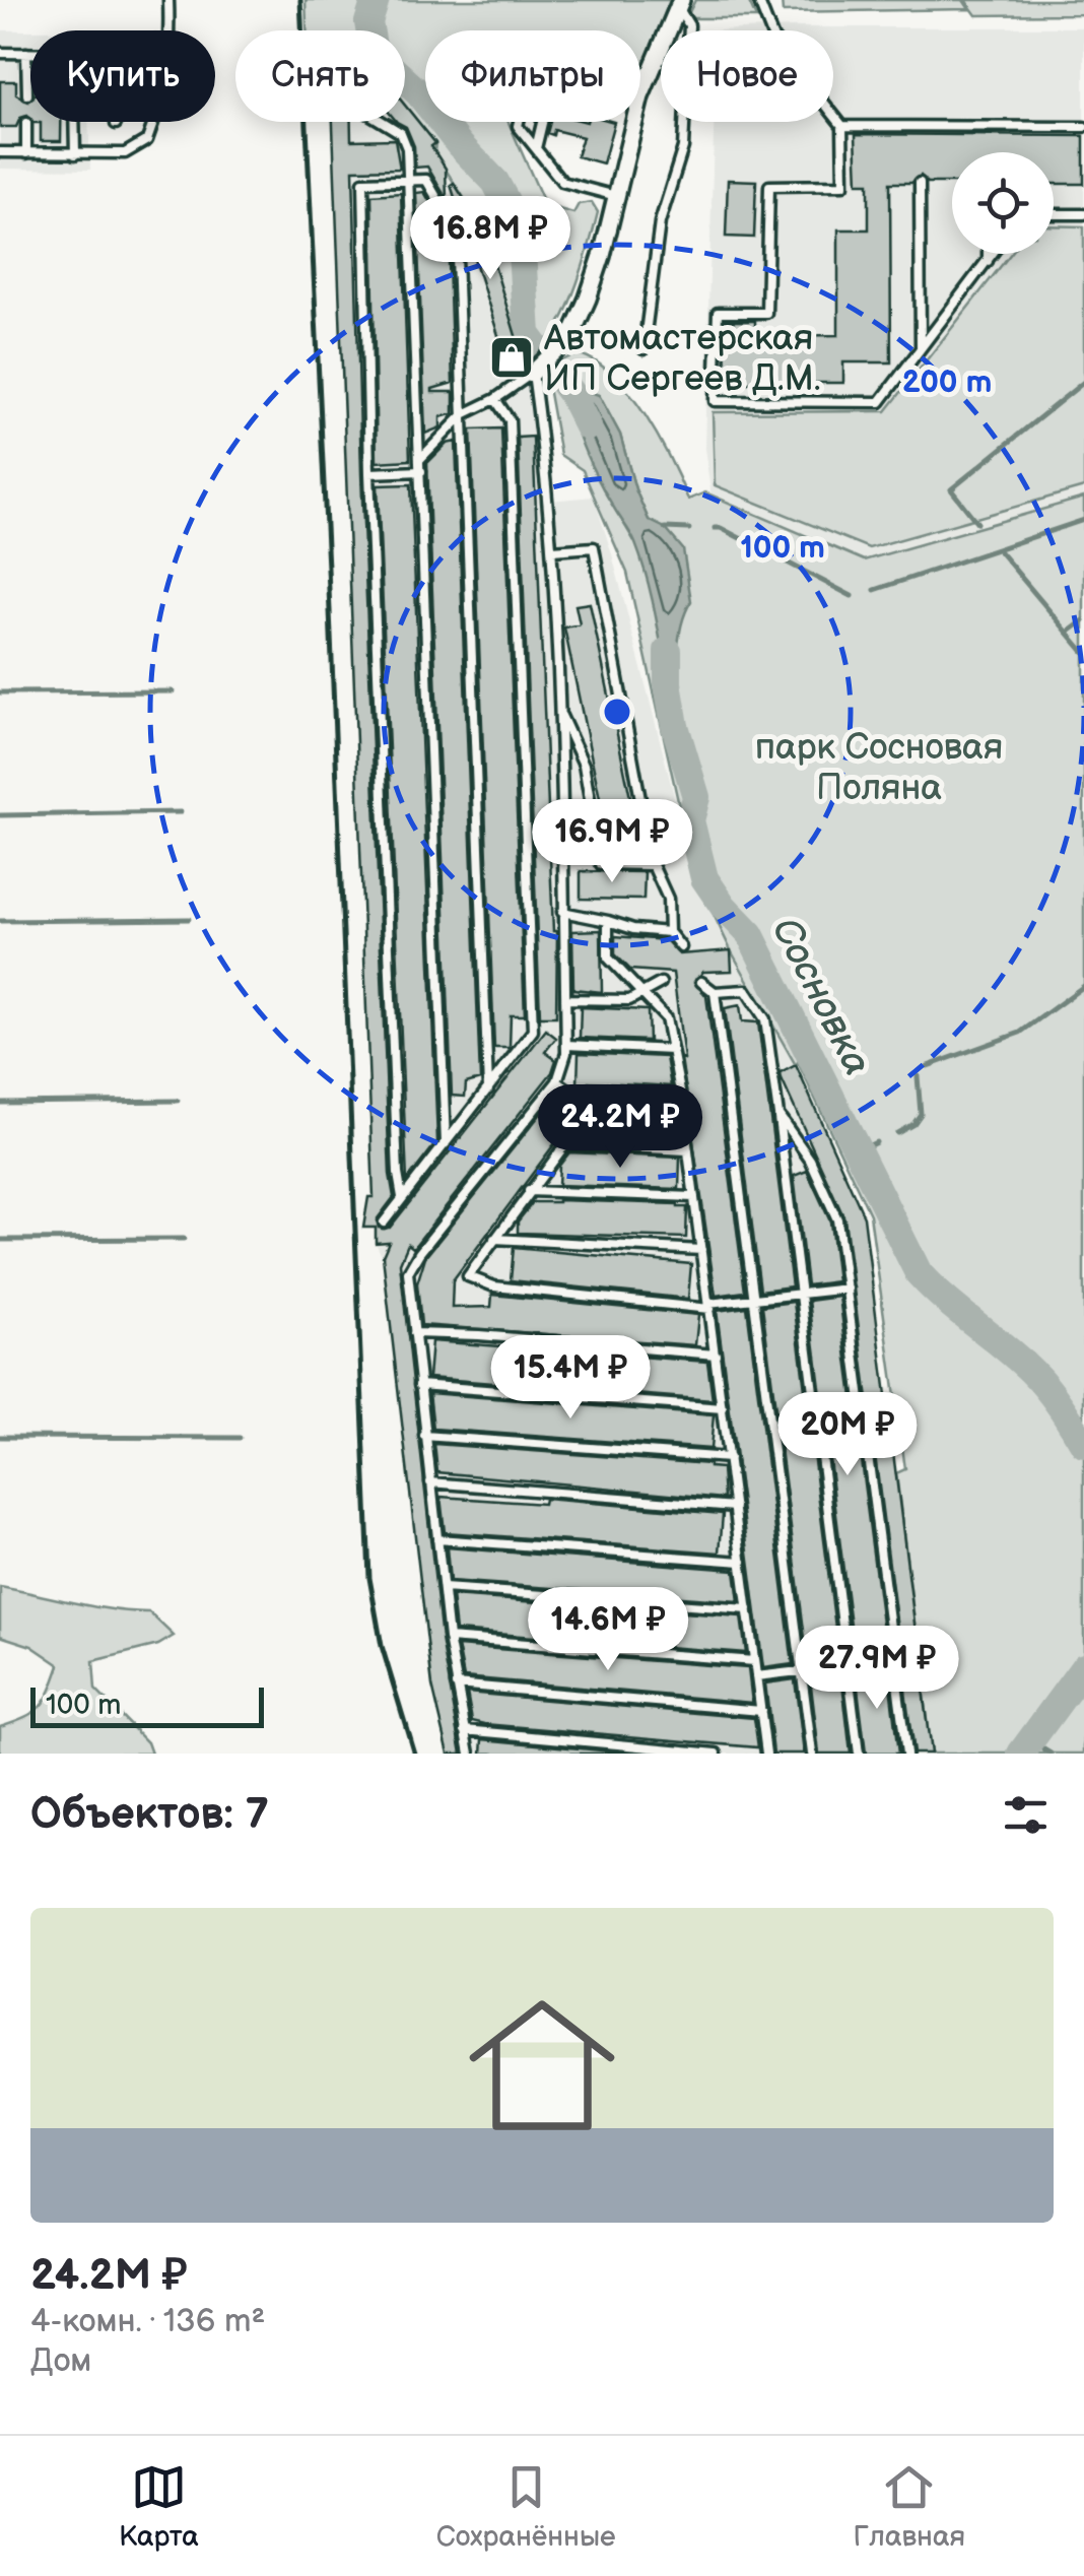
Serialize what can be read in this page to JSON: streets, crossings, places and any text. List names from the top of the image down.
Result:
{
  "water": ["Сосновка"],
  "parks": ["парк Сосновая Поляна"],
  "places": {
    "shop": ["Автомастерская ИП Сергеев Д.М."]
  },
  "scale_bar": "100 m",
  "page": {
    "chip": [
      "Купить",
      "Снять",
      "Фильтры",
      "Новое"
    ],
    "price": [
      "16.8M ₽",
      "16.9M ₽",
      "24.2M ₽",
      "15.4M ₽",
      "20M ₽",
      "14.6M ₽",
      "27.9M ₽"
    ],
    "scale": "100 m",
    "heading": "Объектов: 7",
    "list": [
      {
        "name": "24.2M ₽",
        "note": "4-комн. · 136 m² · Дом"
      }
    ],
    "tabs": ["Карта", "Сохранённые", "Главная"]
  },
  "rings": ["200 m", "100 m"]
}
